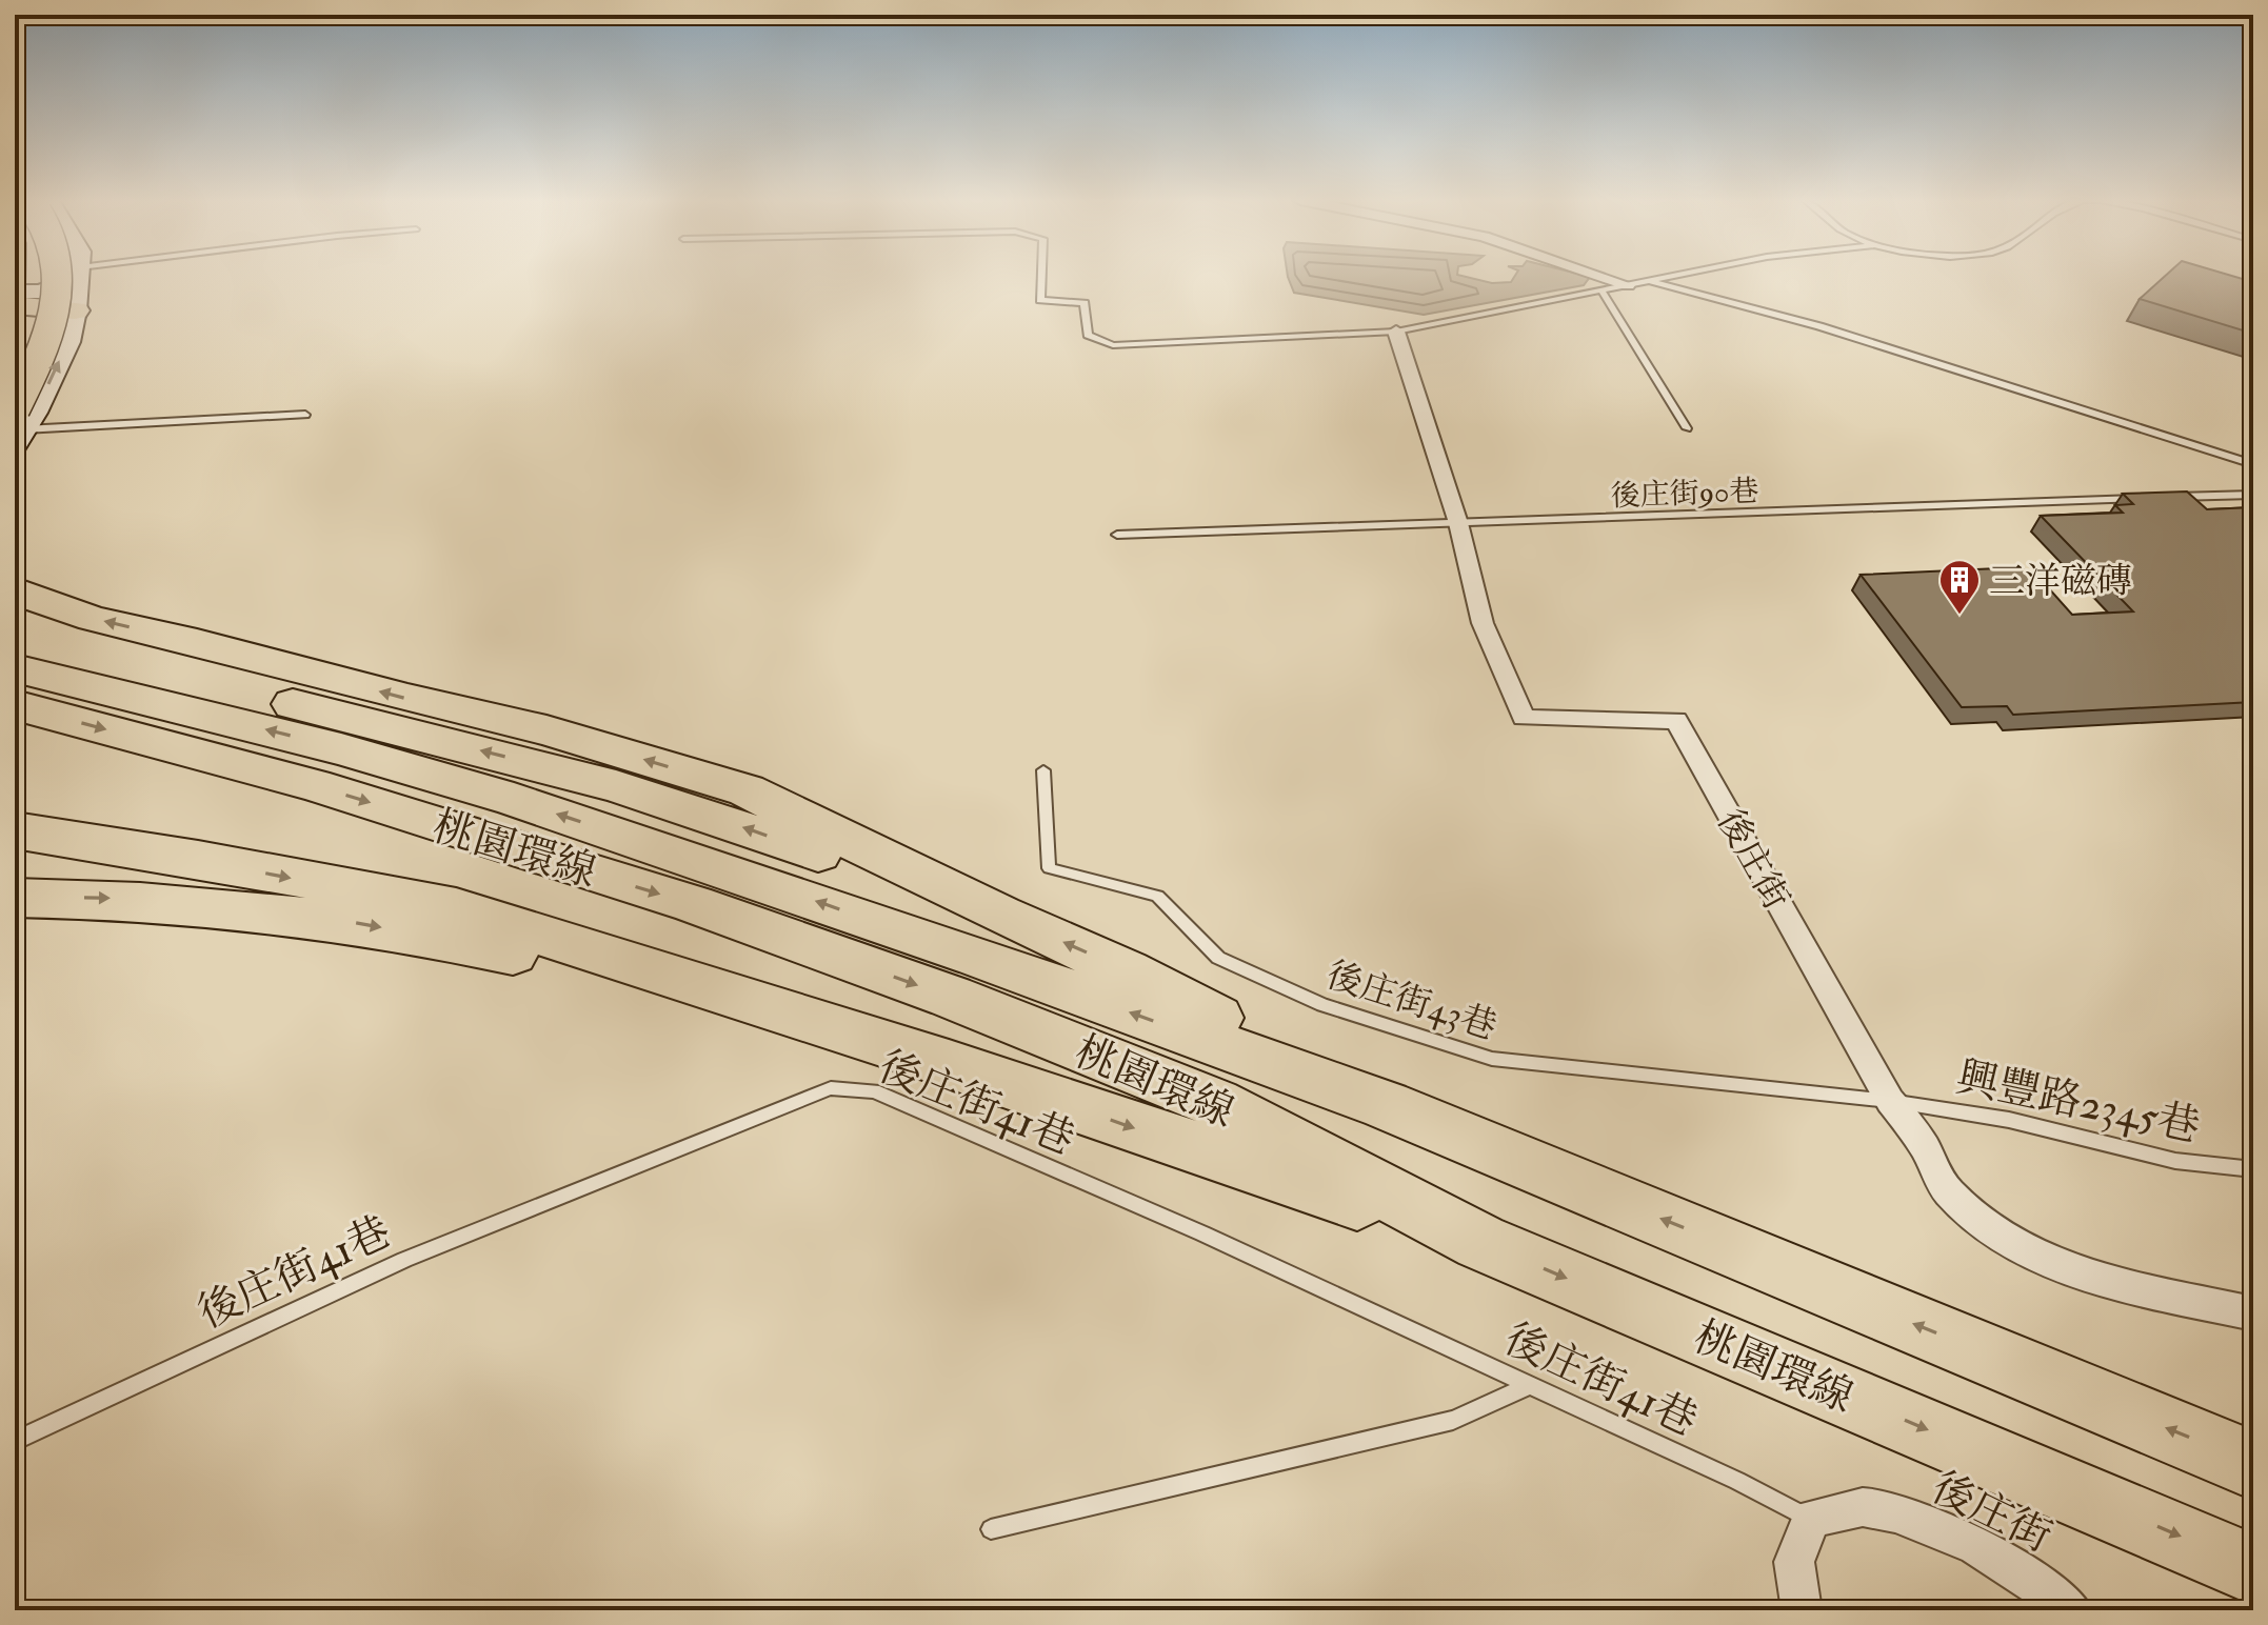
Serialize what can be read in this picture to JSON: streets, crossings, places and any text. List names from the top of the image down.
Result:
{
  "streets": {
    "highway": ["桃園環線"],
    "street": ["後庄街"],
    "lane": [
      "後庄街90巷",
      "後庄街43巷",
      "興豐路2345巷",
      "後庄街41巷"
    ]
  },
  "crossings": [
    ["後庄街90巷", "後庄街"],
    ["後庄街", "後庄街43巷"],
    ["後庄街", "興豐路2345巷"],
    ["後庄街", "後庄街41巷"],
    ["後庄街43巷", "興豐路2345巷"]
  ],
  "places": {
    "building": ["三洋磁磚"]
  }
}
